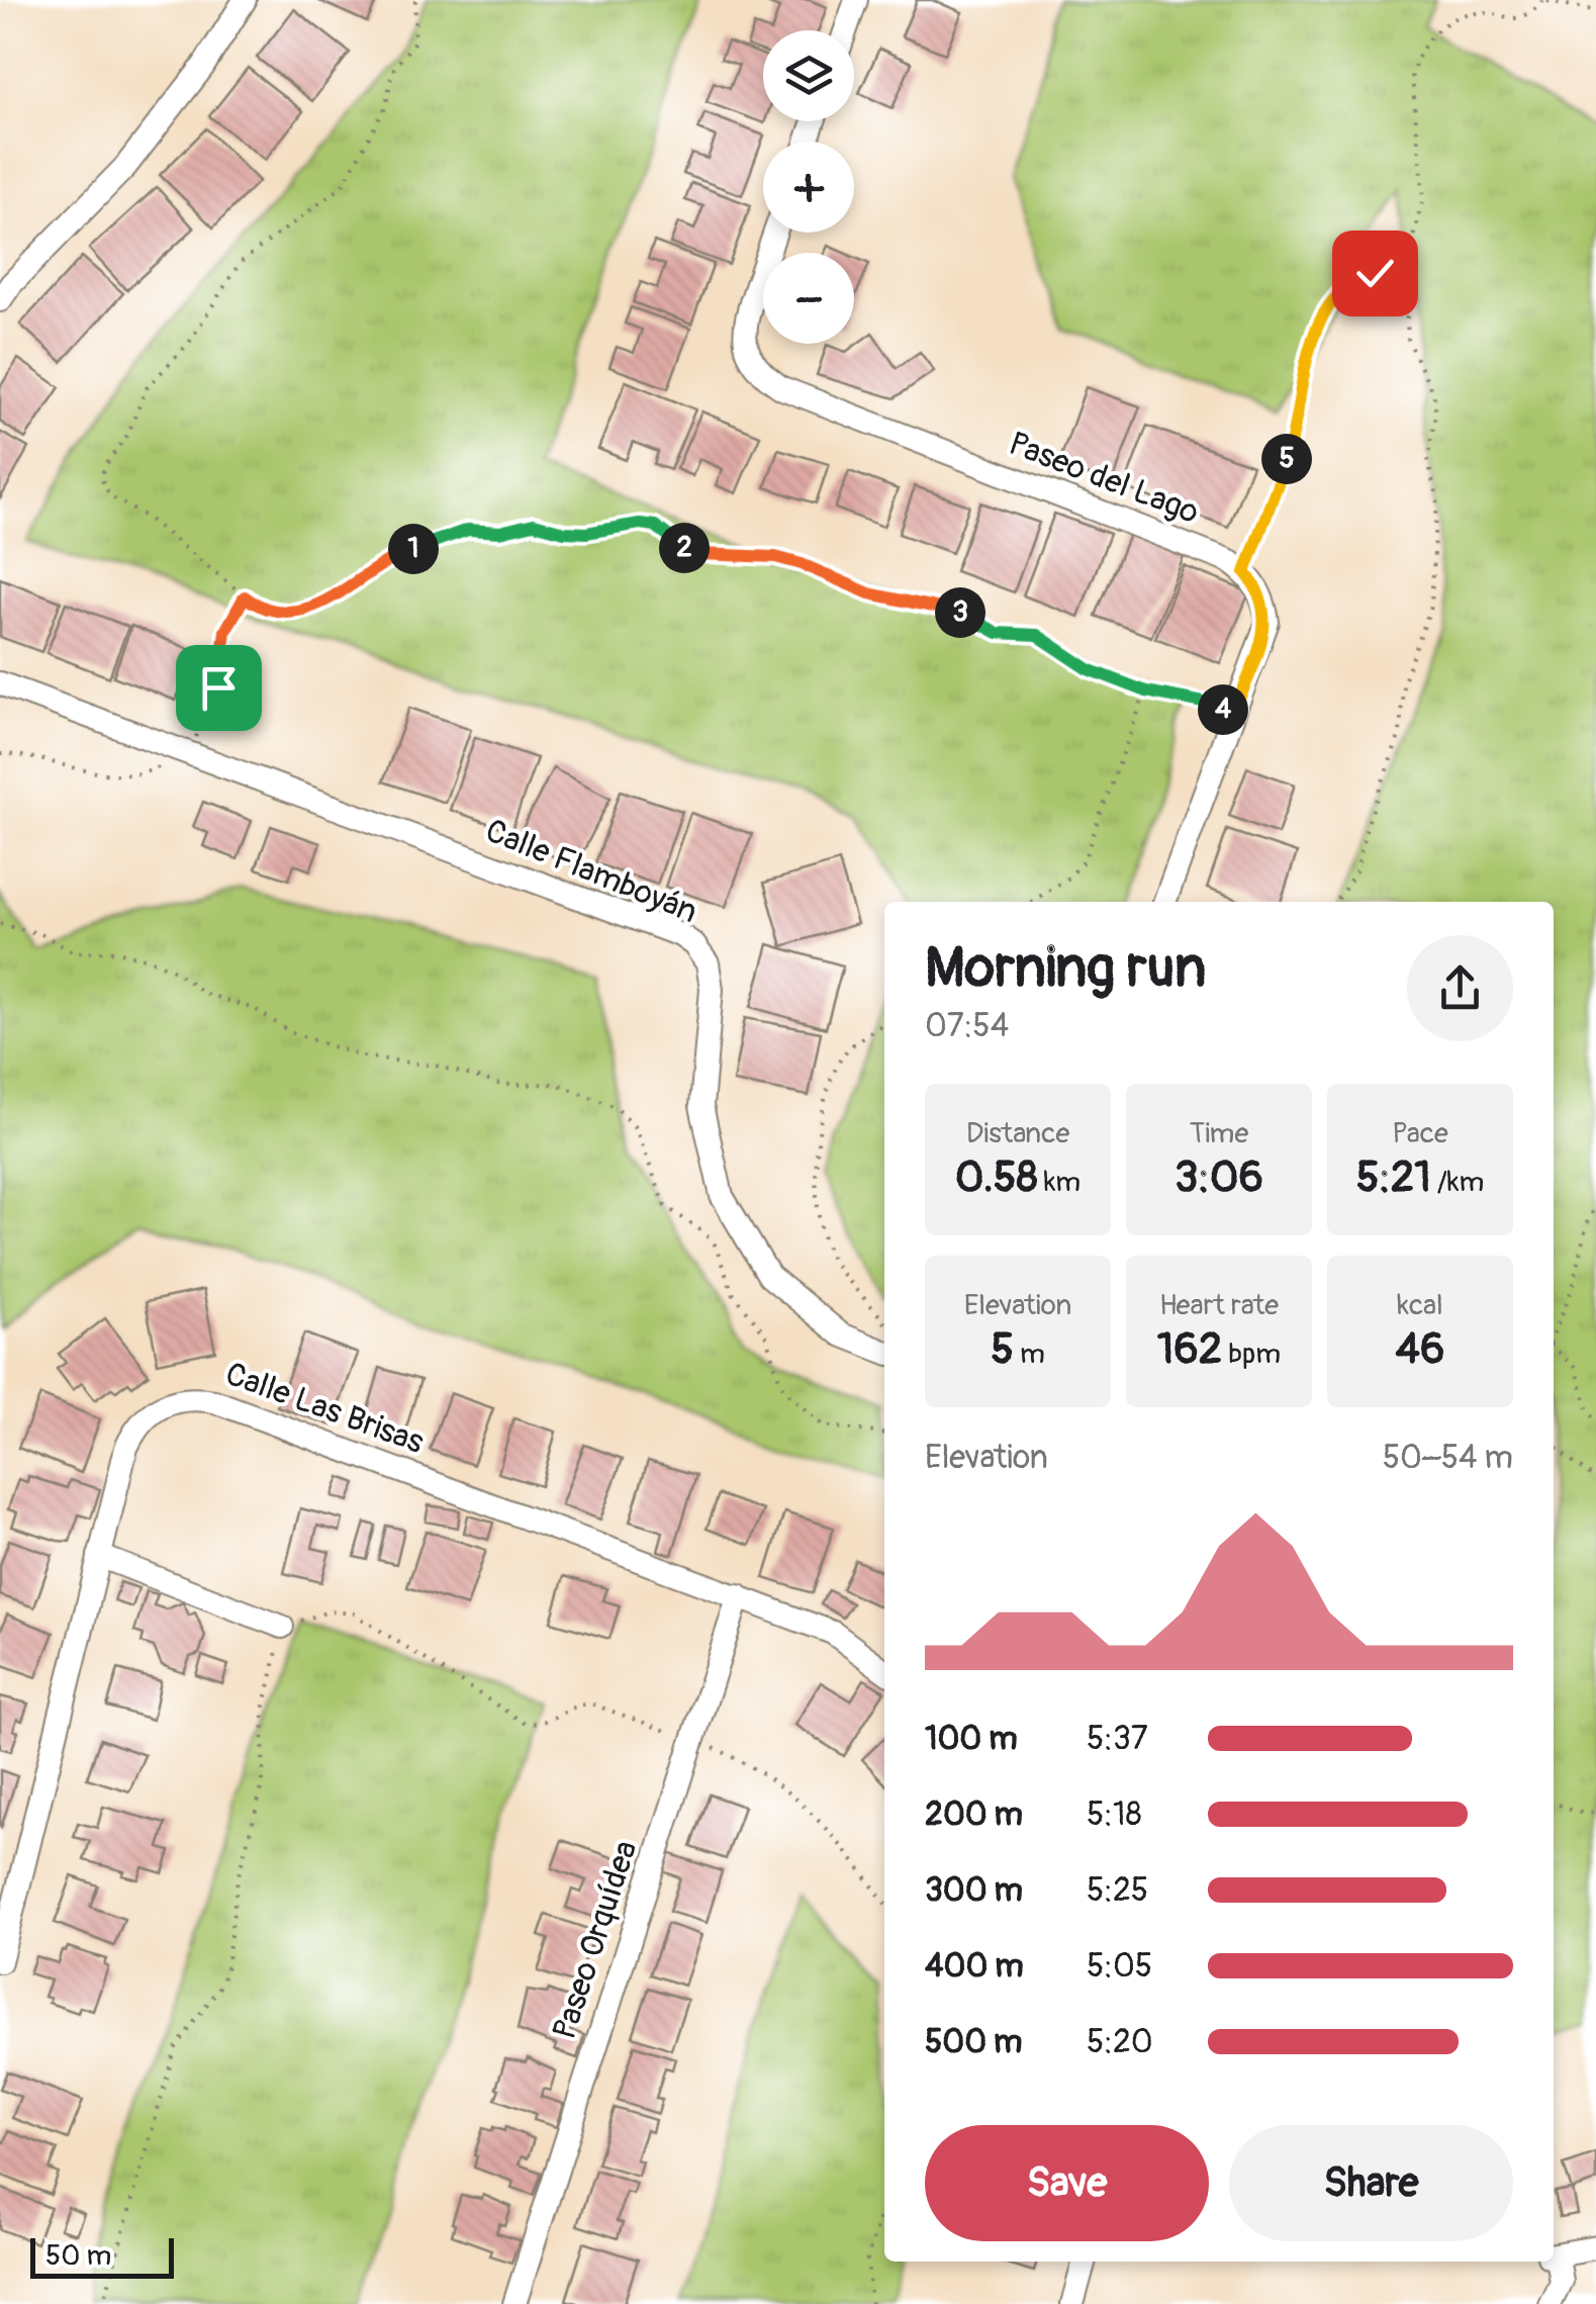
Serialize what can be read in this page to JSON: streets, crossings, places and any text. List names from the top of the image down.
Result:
{
  "streets": {
    "street": [
      "Paseo del Lago",
      "Calle Flamboyán",
      "Calle Las Brisas",
      "Paseo Orquídea"
    ]
  },
  "crossings": [
    ["Calle Las Brisas", "Paseo Orquídea"]
  ],
  "scale_bar": "50 m",
  "page": {
    "map_buttons": ["+", "−"],
    "pins": [
      "5",
      "2",
      "1",
      "3",
      "4"
    ],
    "heading": ["Morning run", "07:54"],
    "stats": [
      ["Distance", "0.58 km"],
      ["Time", "3:06"],
      ["Pace", "5:21 /km"],
      ["Elevation", "5 m"],
      ["Heart rate", "162 bpm"],
      ["kcal", "46"]
    ],
    "chart": ["Elevation", "50–54 m"],
    "list": [
      {
        "name": "100 m",
        "note": "5:37"
      },
      {
        "name": "200 m",
        "note": "5:18"
      },
      {
        "name": "300 m",
        "note": "5:25"
      },
      {
        "name": "400 m",
        "note": "5:05"
      },
      {
        "name": "500 m",
        "note": "5:20"
      }
    ],
    "buttons": ["Save", "Share"],
    "scale": "50 m"
  }
}
